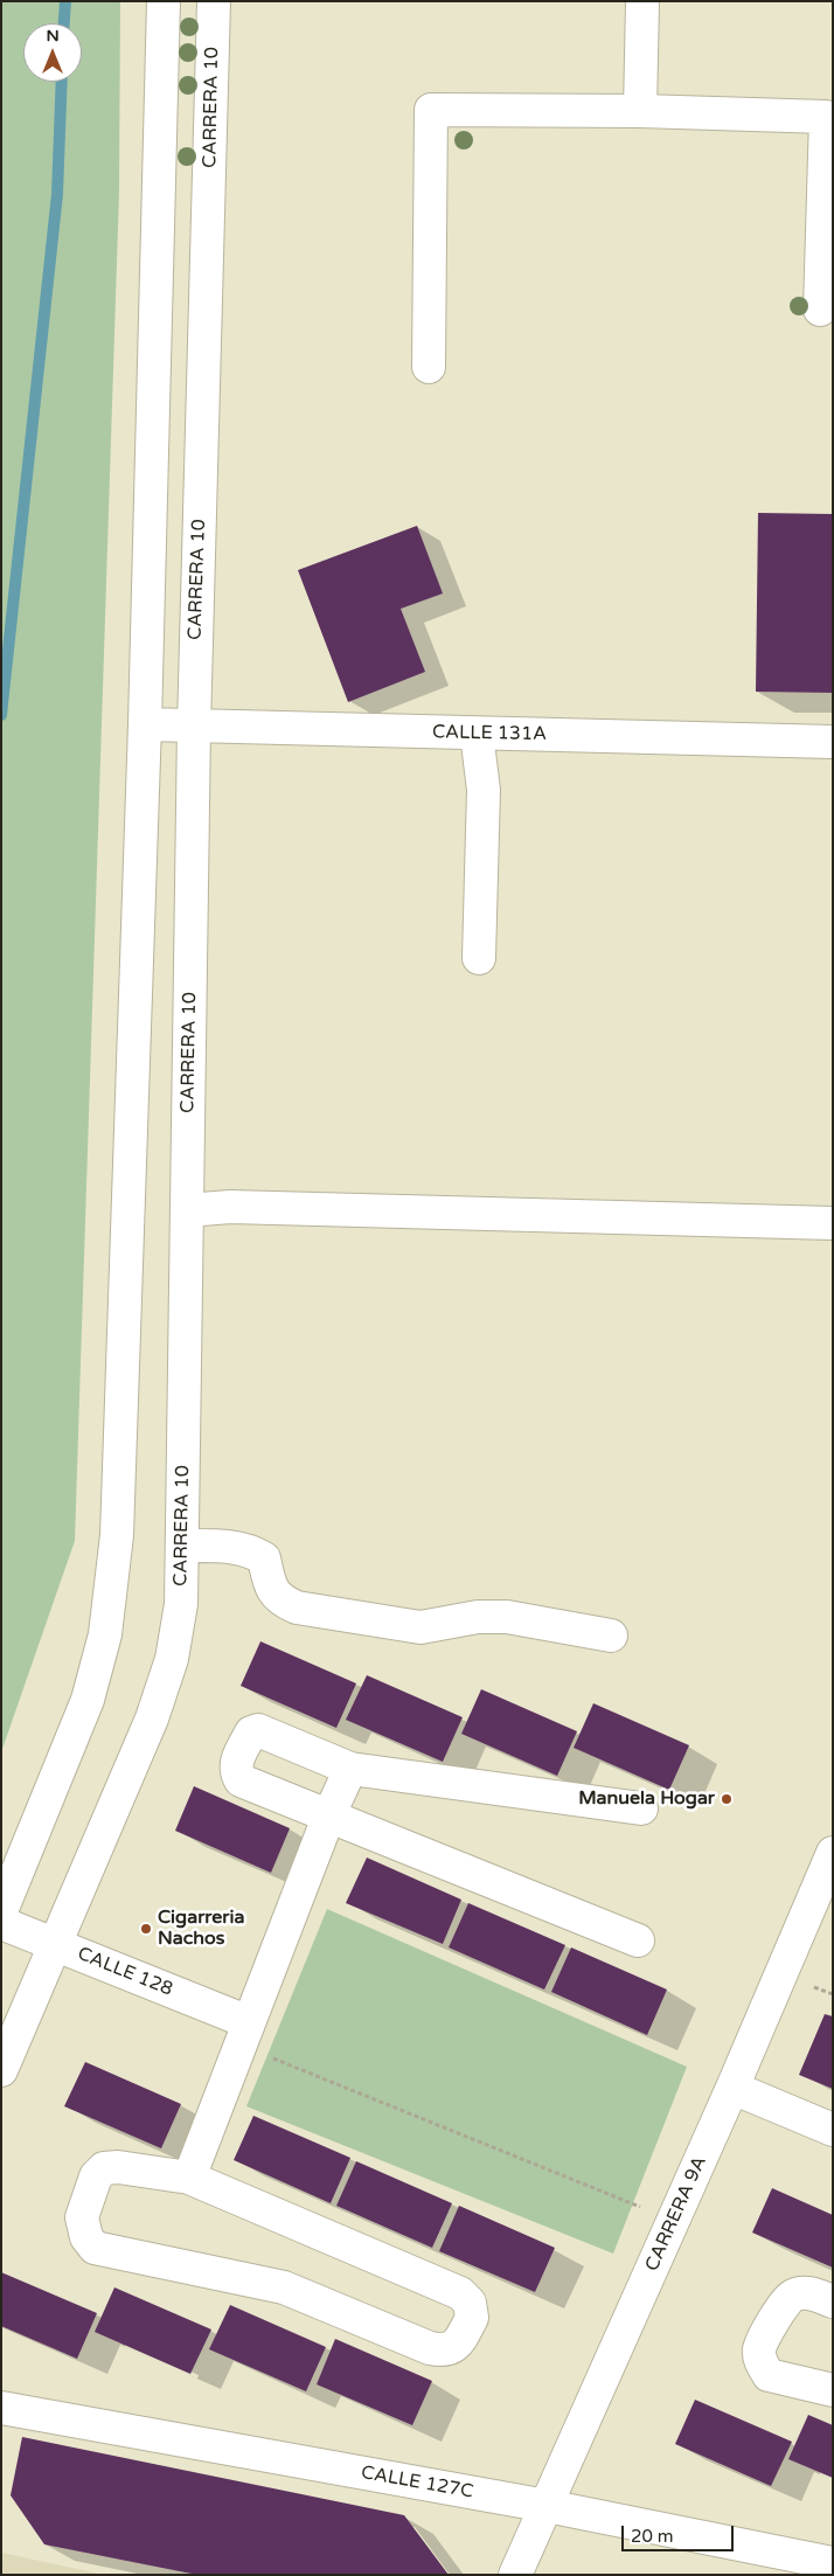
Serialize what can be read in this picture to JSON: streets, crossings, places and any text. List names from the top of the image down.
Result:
{
  "streets": {
    "street": [
      "CARRERA 10",
      "CALLE 131A",
      "CALLE 128",
      "CARRERA 9A",
      "CALLE 127C"
    ]
  },
  "crossings": [
    ["CARRERA 10", "CALLE 131A"],
    ["CARRERA 10", "CALLE 128"],
    ["CARRERA 9A", "CALLE 127C"]
  ],
  "places": ["Manuela Hogar", "Cigarreria Nachos"],
  "scale_bar": "20 m",
  "north": "top"
}
